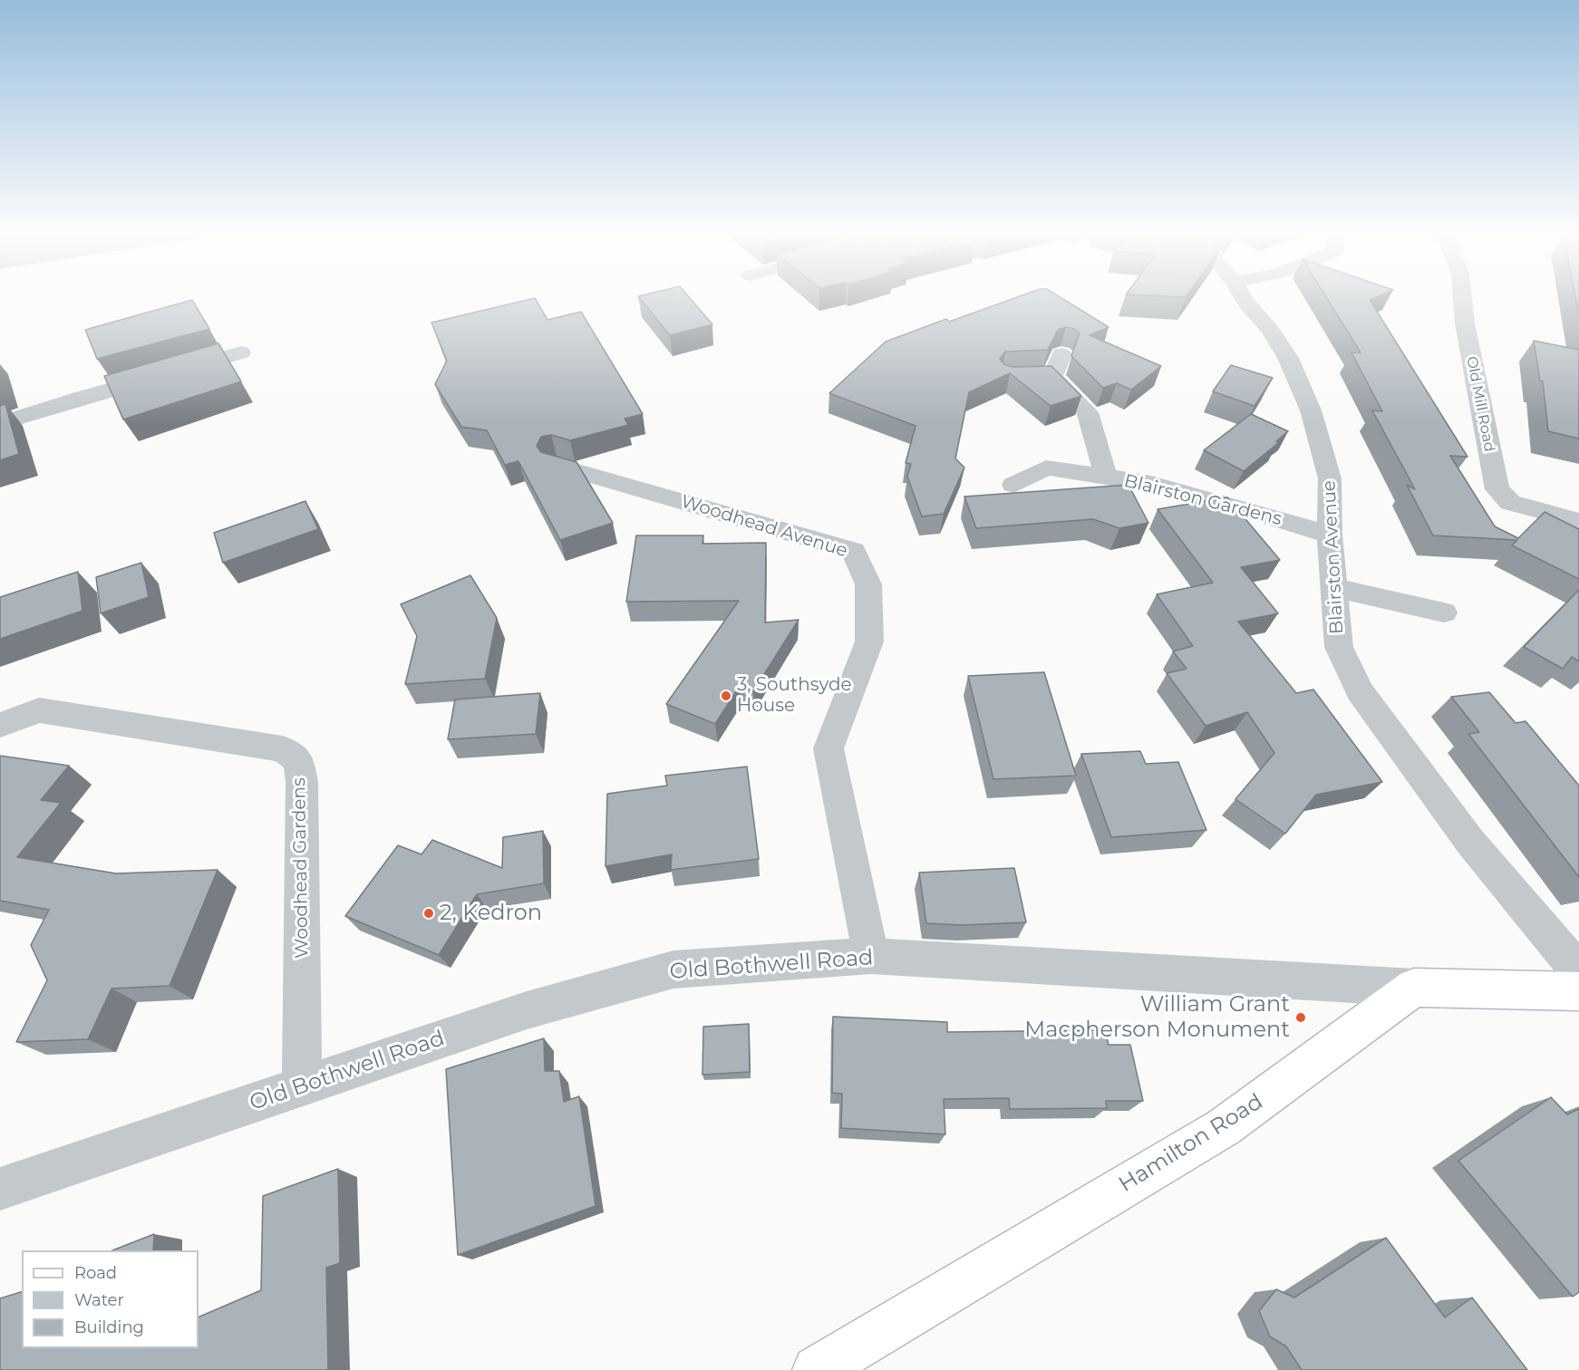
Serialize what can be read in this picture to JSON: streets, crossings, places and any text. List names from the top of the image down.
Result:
{
  "streets": {
    "main road": ["Hamilton Road"],
    "street": [
      "Old Mill Road",
      "Blairston Gardens",
      "Woodhead Avenue",
      "Blairston Avenue",
      "Woodhead Gardens",
      "Old Bothwell Road"
    ]
  },
  "crossings": [
    ["Blairston Gardens", "Blairston Avenue"],
    ["Woodhead Avenue", "Old Bothwell Road"],
    ["Woodhead Gardens", "Old Bothwell Road"],
    ["Old Bothwell Road", "Hamilton Road"]
  ],
  "places": ["3, Southsyde House", "2, Kedron", "William Grant Macpherson Monument"],
  "legend": ["Road", "Water", "Building"]
}
